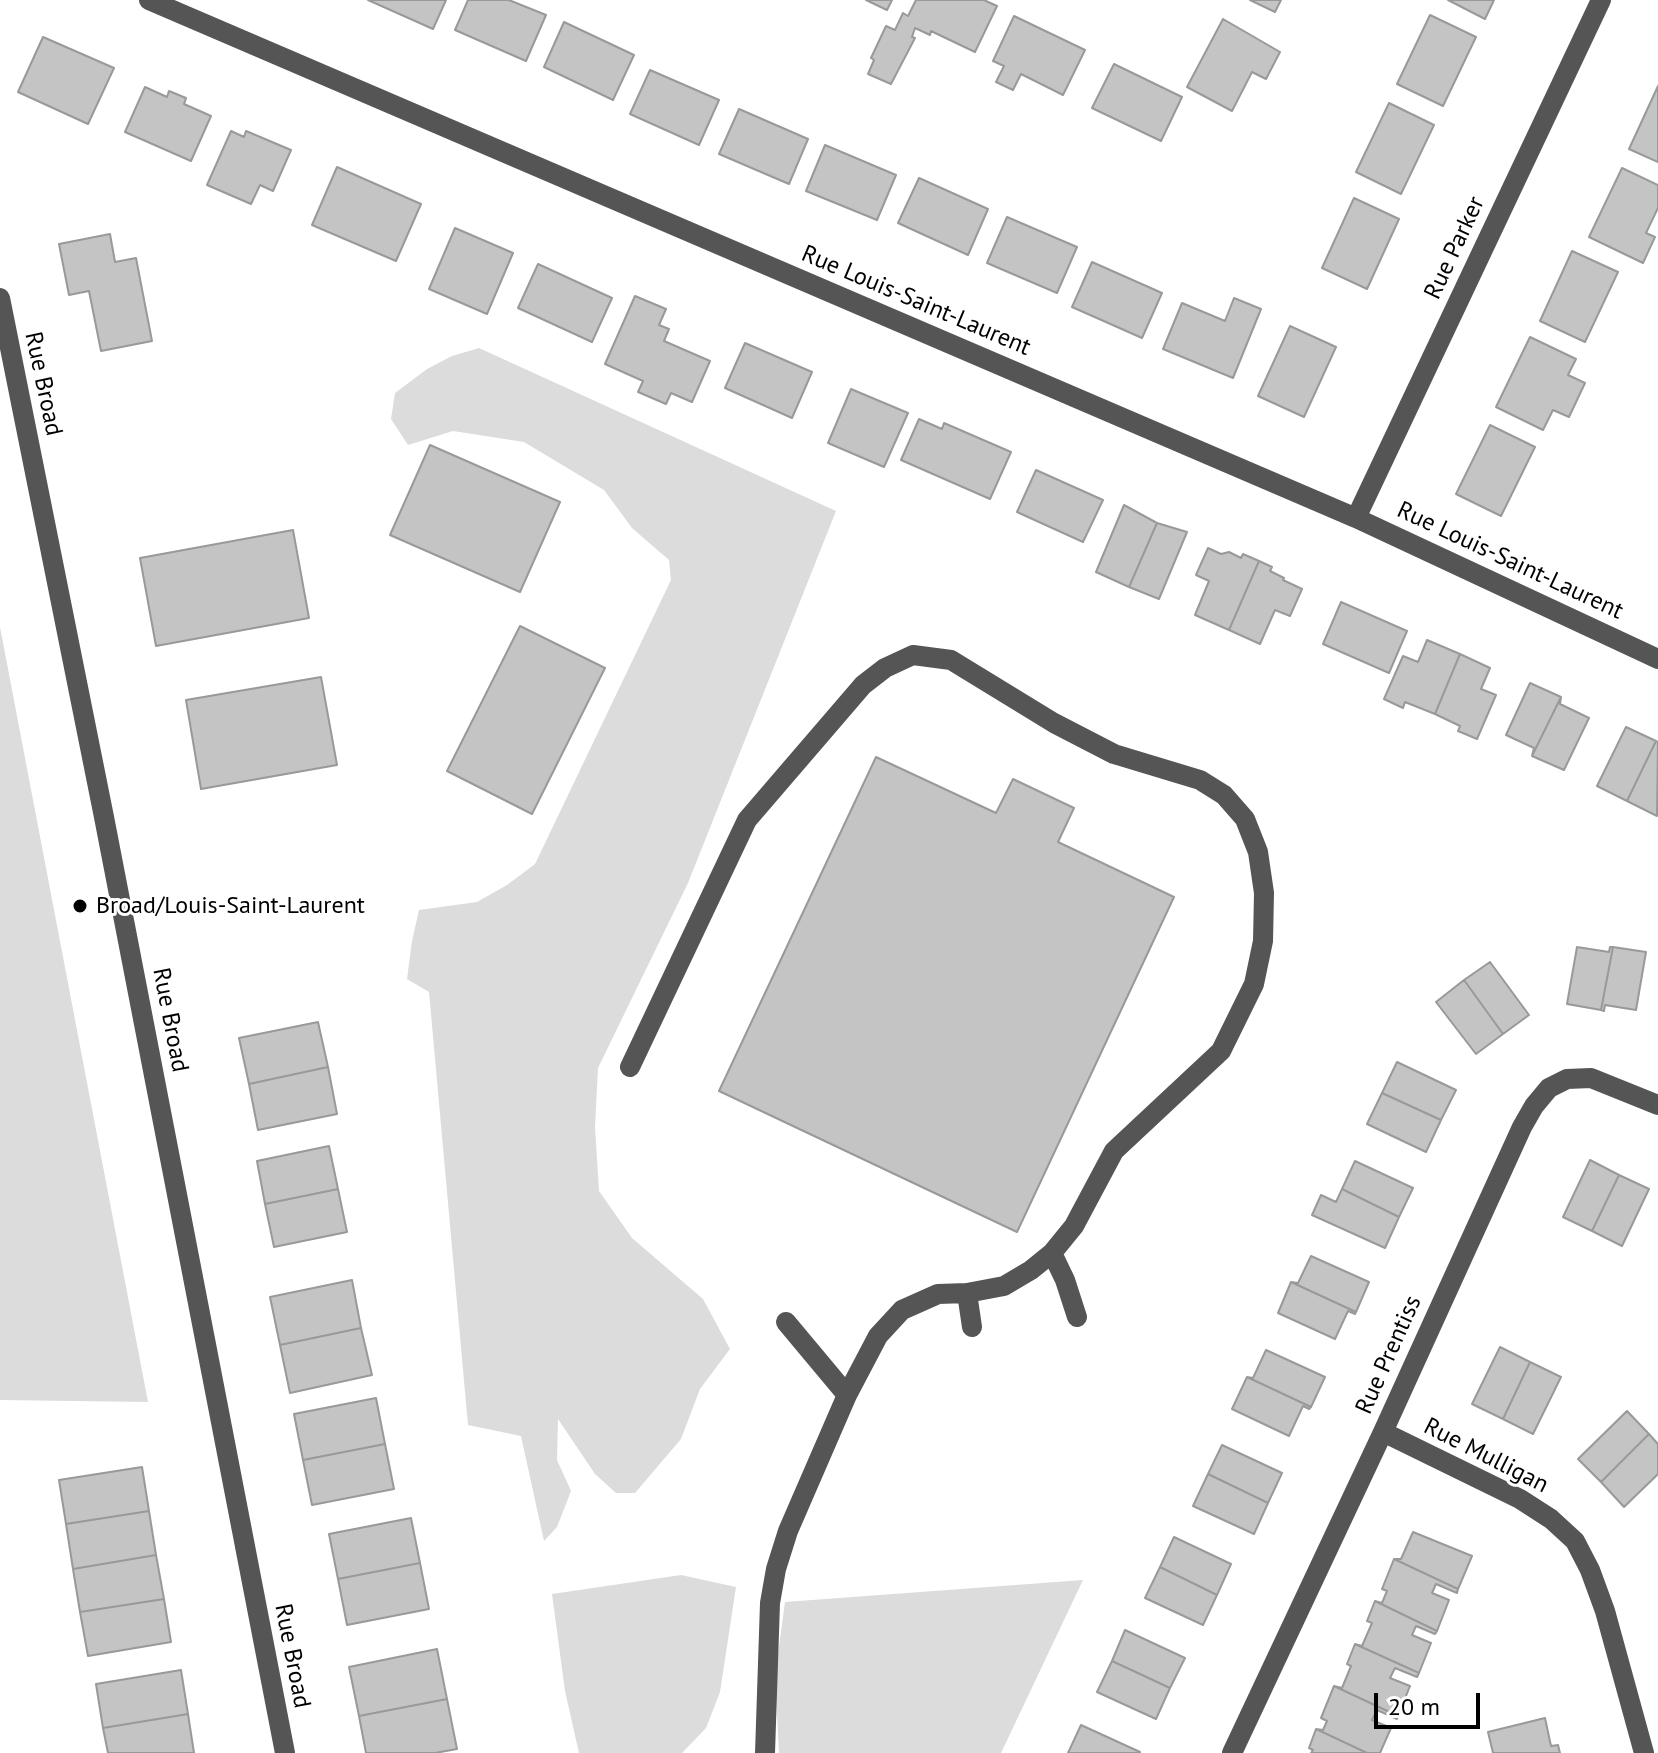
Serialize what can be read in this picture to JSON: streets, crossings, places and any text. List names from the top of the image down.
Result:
{
  "streets": {
    "street": [
      "Rue Parker",
      "Rue Louis-Saint-Laurent",
      "Rue Broad",
      "Rue Prentiss",
      "Rue Mulligan"
    ]
  },
  "crossings": [
    ["Rue Parker", "Rue Louis-Saint-Laurent"],
    ["Rue Prentiss", "Rue Mulligan"]
  ],
  "places": ["Broad/Louis-Saint-Laurent"],
  "scale_bar": "20 m"
}
